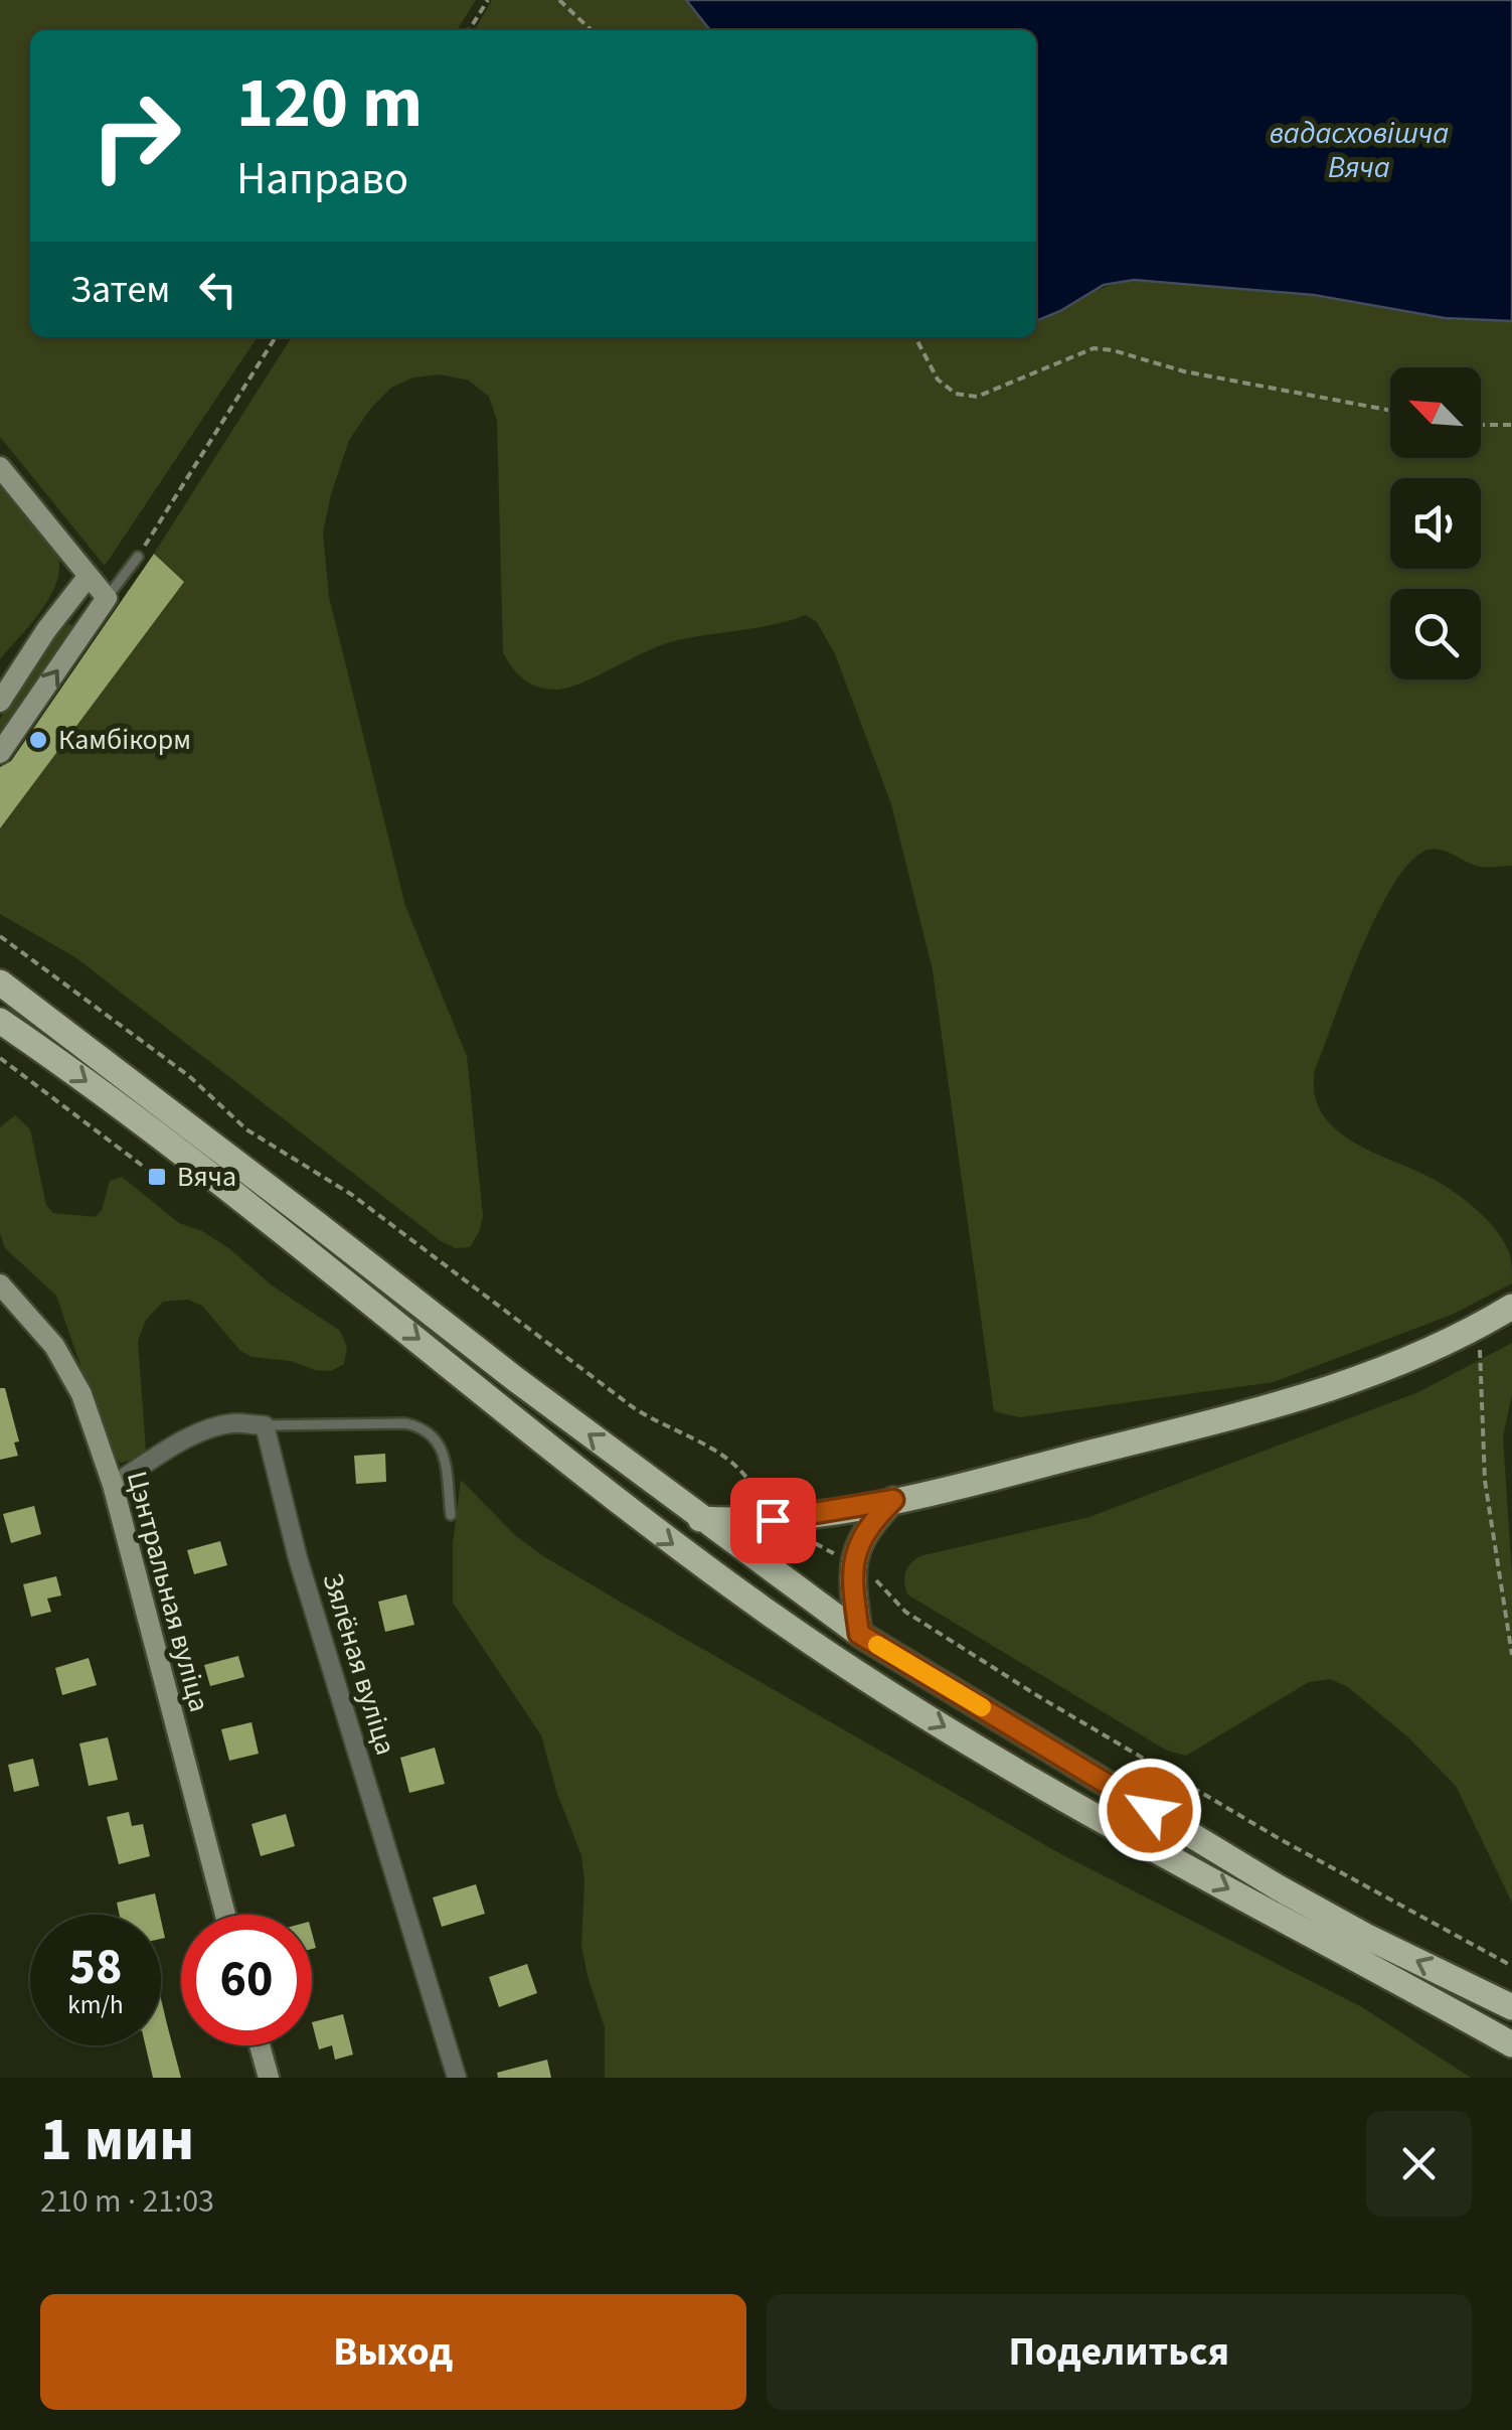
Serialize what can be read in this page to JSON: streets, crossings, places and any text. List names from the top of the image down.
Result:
{
  "streets": {
    "street": ["Цэнтральная вуліца", "Зялёная вуліца"]
  },
  "water": ["вадасховішча Вяча"],
  "places": {
    "other": ["Камбікорм"],
    "transit": ["Вяча"]
  },
  "north": "top left",
  "page": {
    "turn": ["120 m", "Направо"],
    "then": "Затем",
    "speed": "58 km/h",
    "limit": "60",
    "heading": ["1 мин", "210 m · 21:03"],
    "buttons": ["Выход", "Поделиться"]
  }
}
